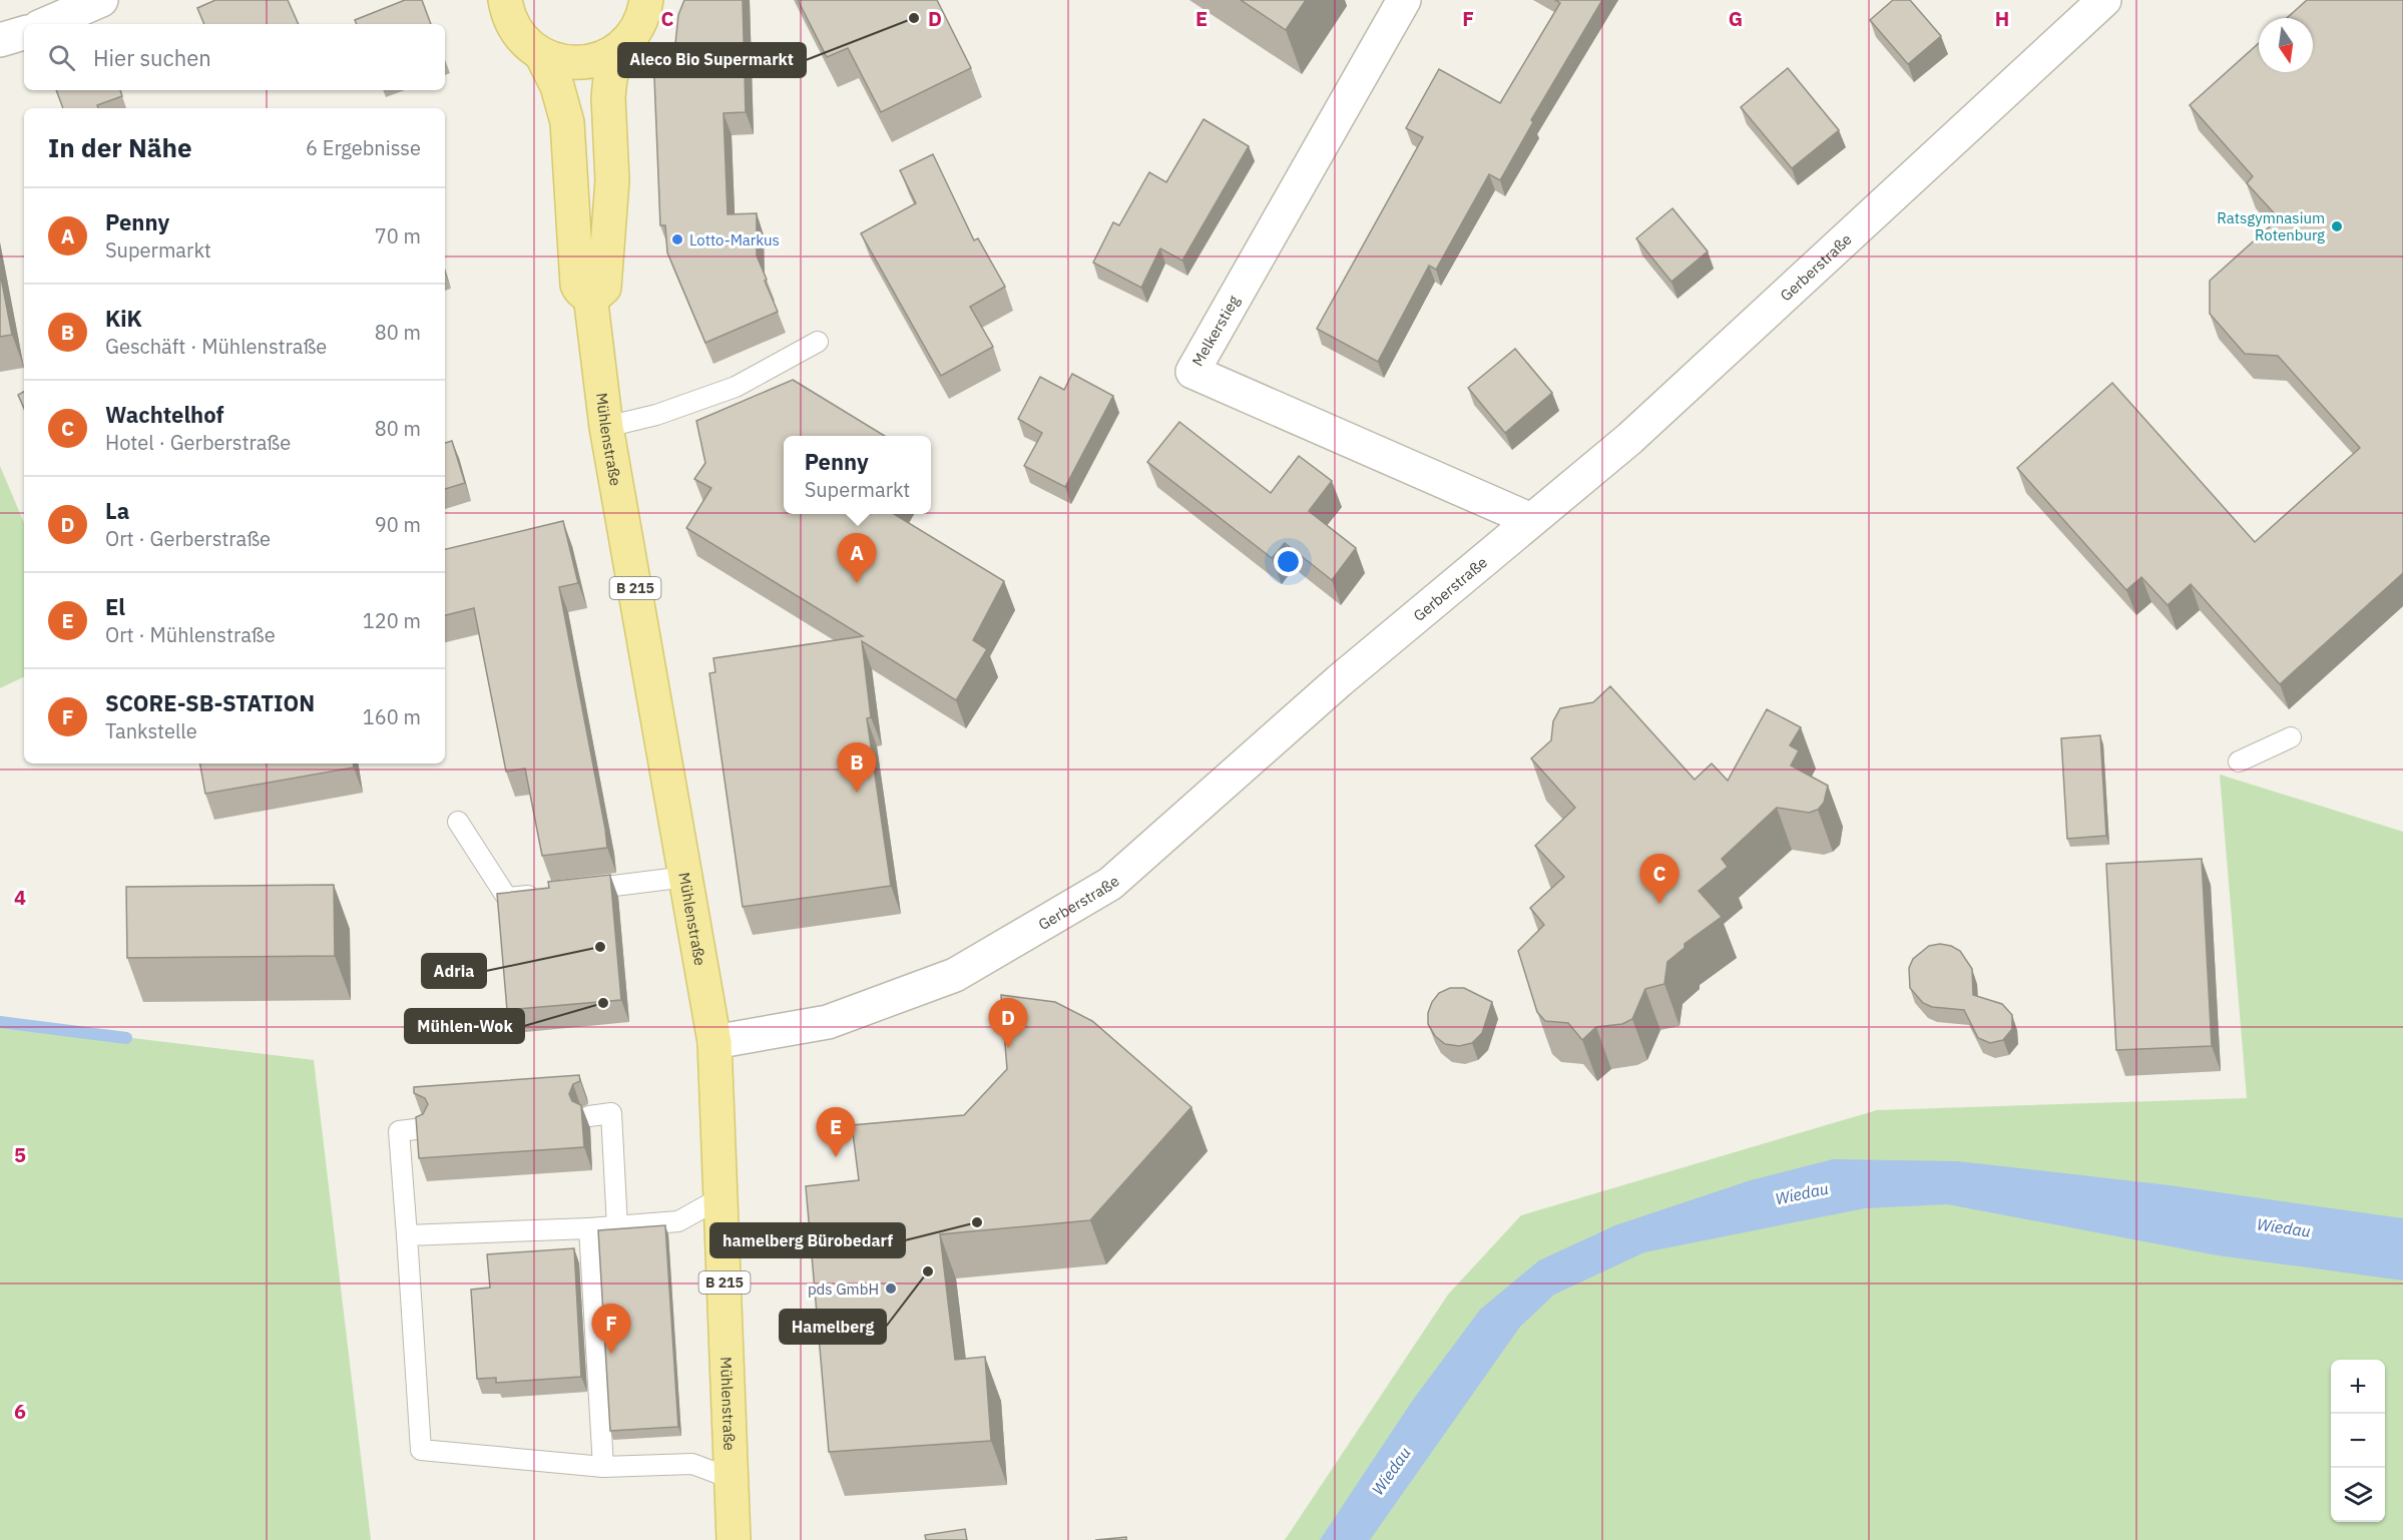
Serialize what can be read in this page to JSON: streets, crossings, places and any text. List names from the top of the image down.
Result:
{
  "streets": {
    "main road": ["Mühlenstraße", "B 215"],
    "street": ["Gerberstraße", "Melkerstieg"]
  },
  "crossings": [
    ["Gerberstraße", "Melkerstieg"],
    ["Gerberstraße", "Mühlenstraße"]
  ],
  "water": ["Wiedau"],
  "places": [
    "Aleco Bio Supermarkt",
    "Ratsgymnasium Rotenburg",
    "Lotto-Markus",
    "Adria",
    "Mühlen-Wok",
    "hamelberg Bürobedarf",
    "Hamelberg",
    "pds GmbH"
  ],
  "north": "bottom",
  "page": {
    "search": "Hier suchen",
    "heading": ["In der Nähe", "6 Ergebnisse"],
    "list": [
      {
        "mark": "A",
        "name": "Penny",
        "note": "Supermarkt",
        "value": "70 m"
      },
      {
        "mark": "B",
        "name": "KiK",
        "note": "Geschäft · Mühlenstraße",
        "value": "80 m"
      },
      {
        "mark": "C",
        "name": "Wachtelhof",
        "note": "Hotel · Gerberstraße",
        "value": "80 m"
      },
      {
        "mark": "D",
        "name": "La",
        "note": "Ort · Gerberstraße",
        "value": "90 m"
      },
      {
        "mark": "E",
        "name": "El",
        "note": "Ort · Mühlenstraße",
        "value": "120 m"
      },
      {
        "mark": "F",
        "name": "SCORE-SB-STATION",
        "note": "Tankstelle",
        "value": "160 m"
      }
    ],
    "popup": ["Penny", "Supermarkt"],
    "pins": [
      "A",
      "B",
      "C",
      "D",
      "E",
      "F"
    ],
    "map_buttons": ["+", "−"]
  },
  "grid": {
    "columns": [
      "C",
      "D",
      "E",
      "F",
      "G",
      "H"
    ],
    "rows": ["4", "5", "6"]
  }
}
